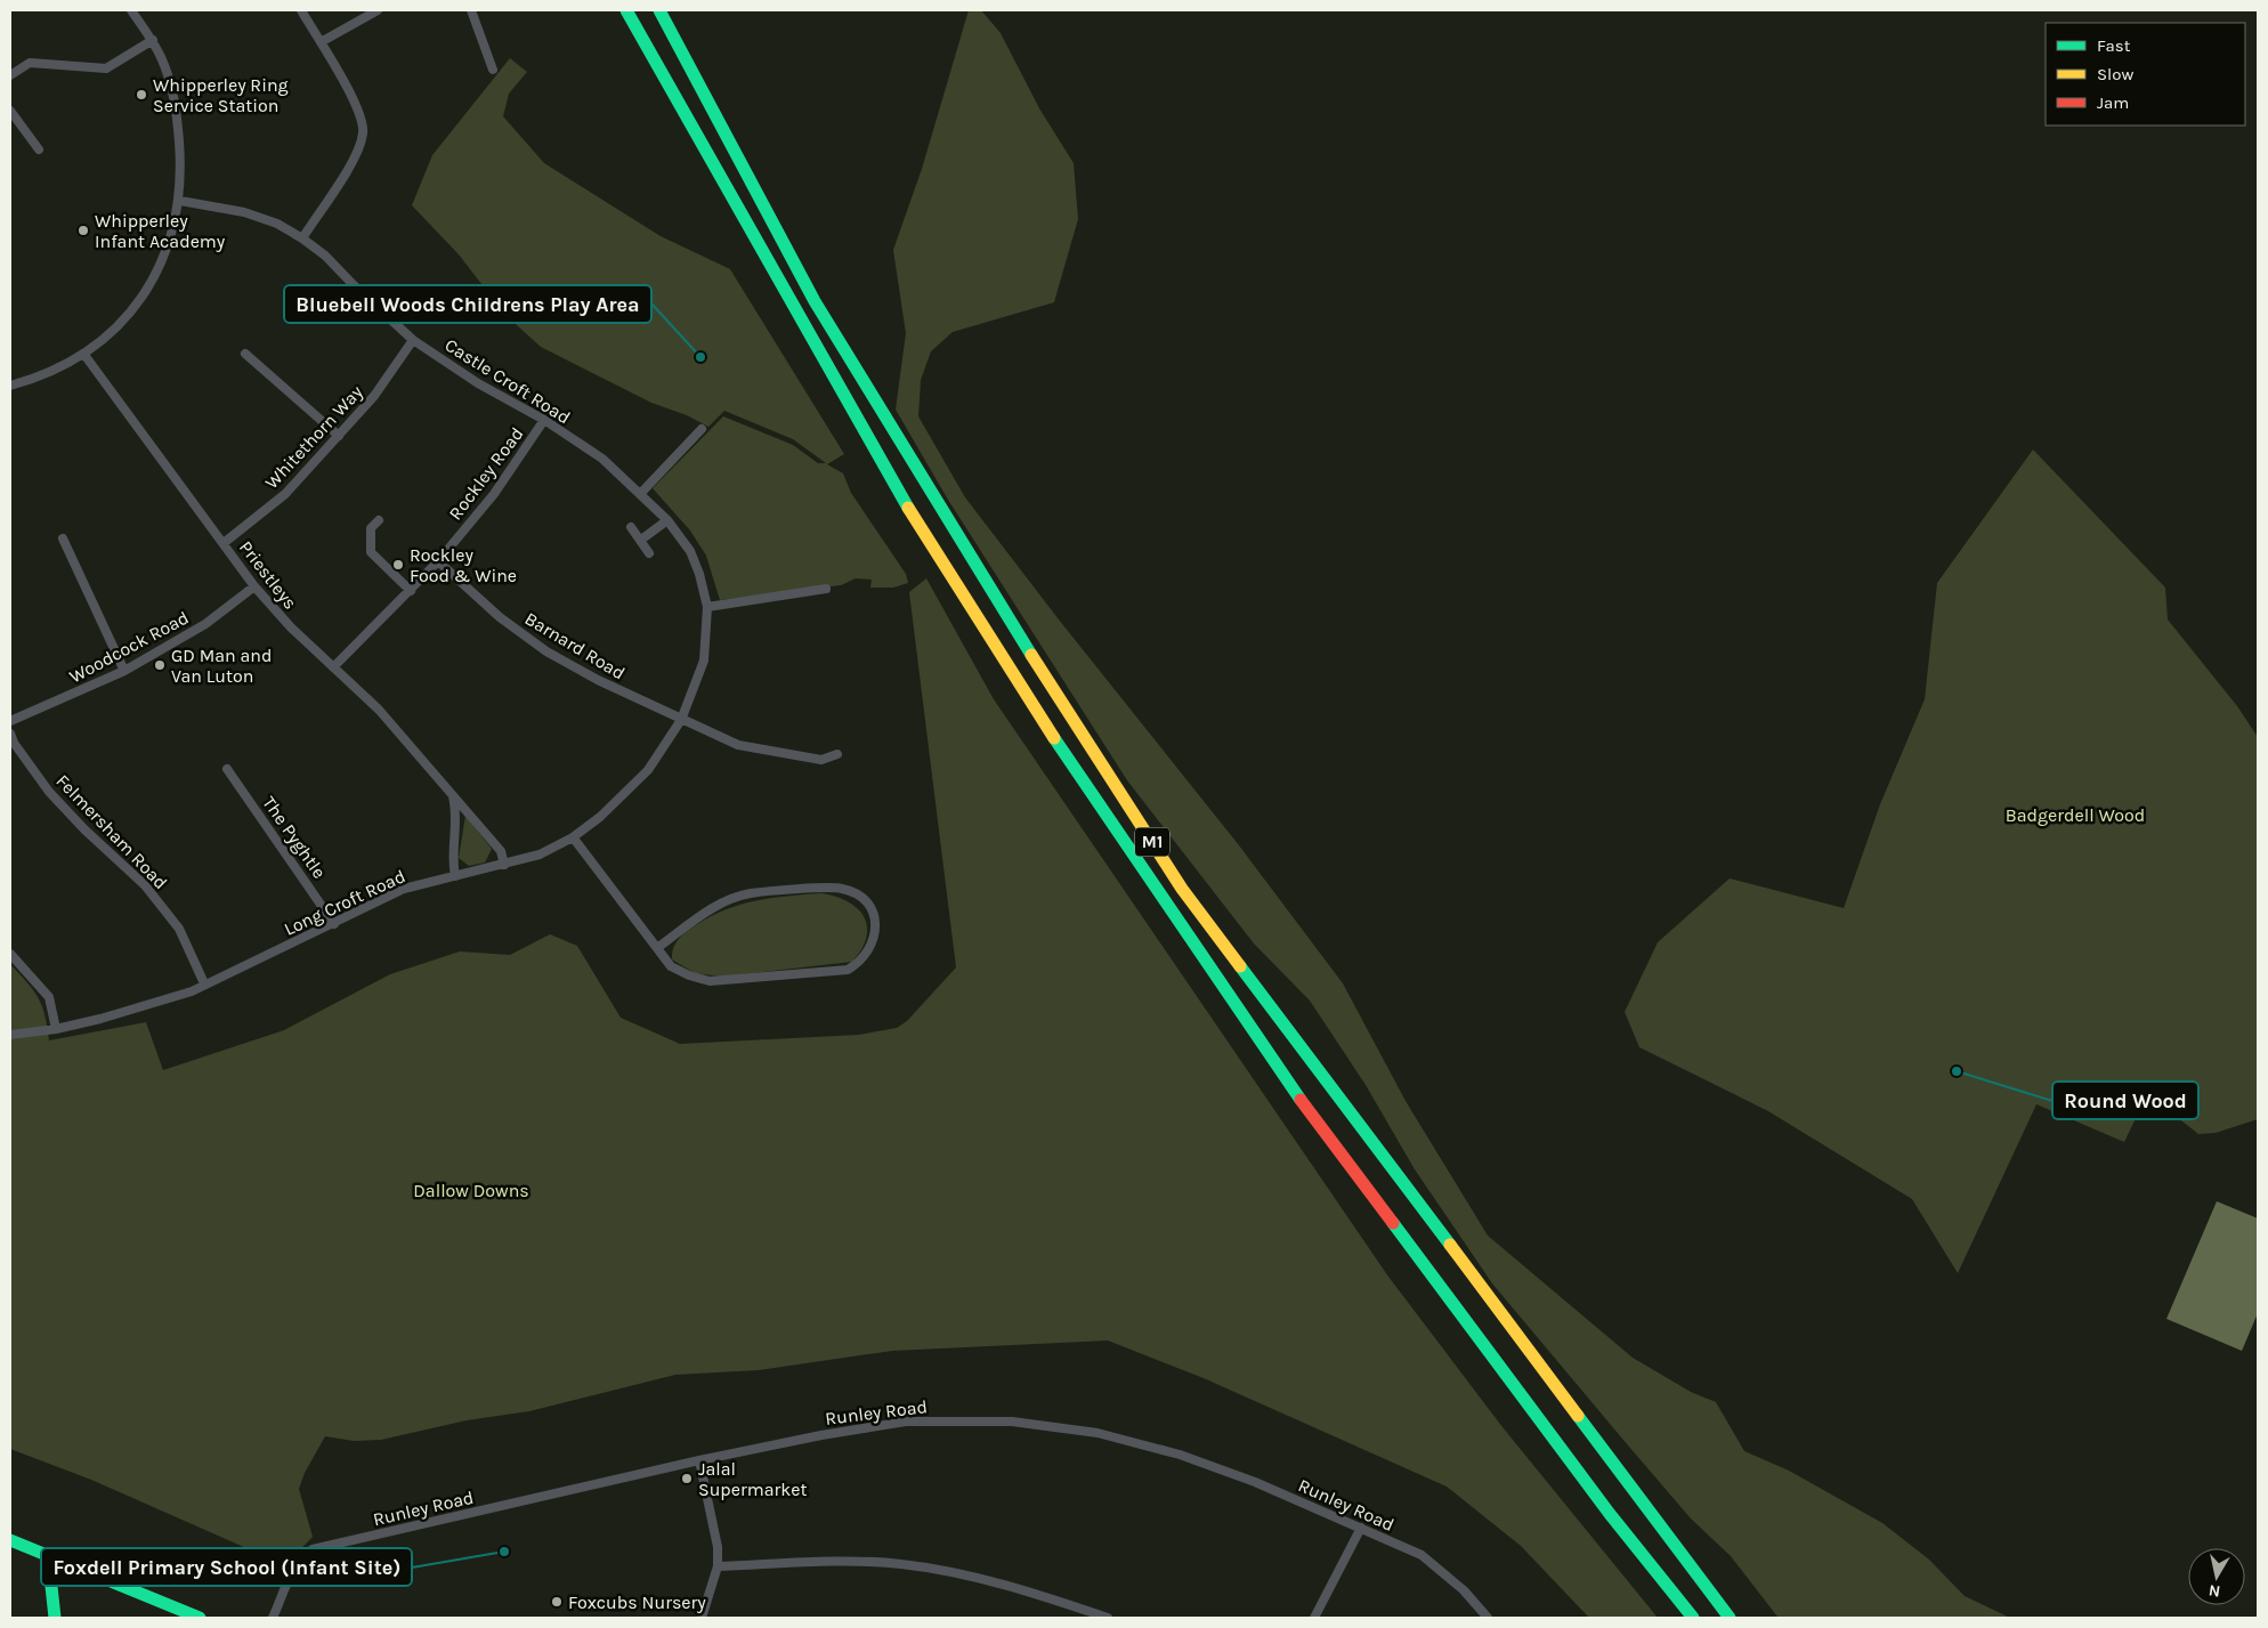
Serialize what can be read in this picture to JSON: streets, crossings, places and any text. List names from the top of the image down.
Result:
{
  "streets": {
    "main road": ["M1"],
    "street": [
      "Castle Croft Road",
      "Whitethorn Way",
      "Rockley Road",
      "Priestleys",
      "Barnard Road",
      "Woodcock Road",
      "Felmersham Road",
      "The Pyghtle",
      "Long Croft Road",
      "Runley Road"
    ]
  },
  "crossings": [
    ["Castle Croft Road", "Whitethorn Way"],
    ["Castle Croft Road", "Rockley Road"],
    ["Castle Croft Road", "Barnard Road"],
    ["Castle Croft Road", "Long Croft Road"],
    ["Whitethorn Way", "Priestleys"],
    ["Rockley Road", "Priestleys"],
    ["Rockley Road", "Barnard Road"],
    ["Priestleys", "Woodcock Road"],
    ["Priestleys", "Long Croft Road"],
    ["Barnard Road", "Long Croft Road"],
    ["Felmersham Road", "Long Croft Road"],
    ["The Pyghtle", "Long Croft Road"]
  ],
  "parks": ["Badgerdell Wood", "Dallow Downs"],
  "places": [
    "Whipperley Ring Service Station",
    "Whipperley Infant Academy",
    "Bluebell Woods Childrens Play Area",
    "Rockley Food & Wine",
    "GD Man and Van Luton",
    "Round Wood",
    "Jalal Supermarket",
    "Foxdell Primary School (Infant Site)",
    "Foxcubs Nursery"
  ],
  "legend": ["Fast", "Slow", "Jam"],
  "north": "bottom"
}
